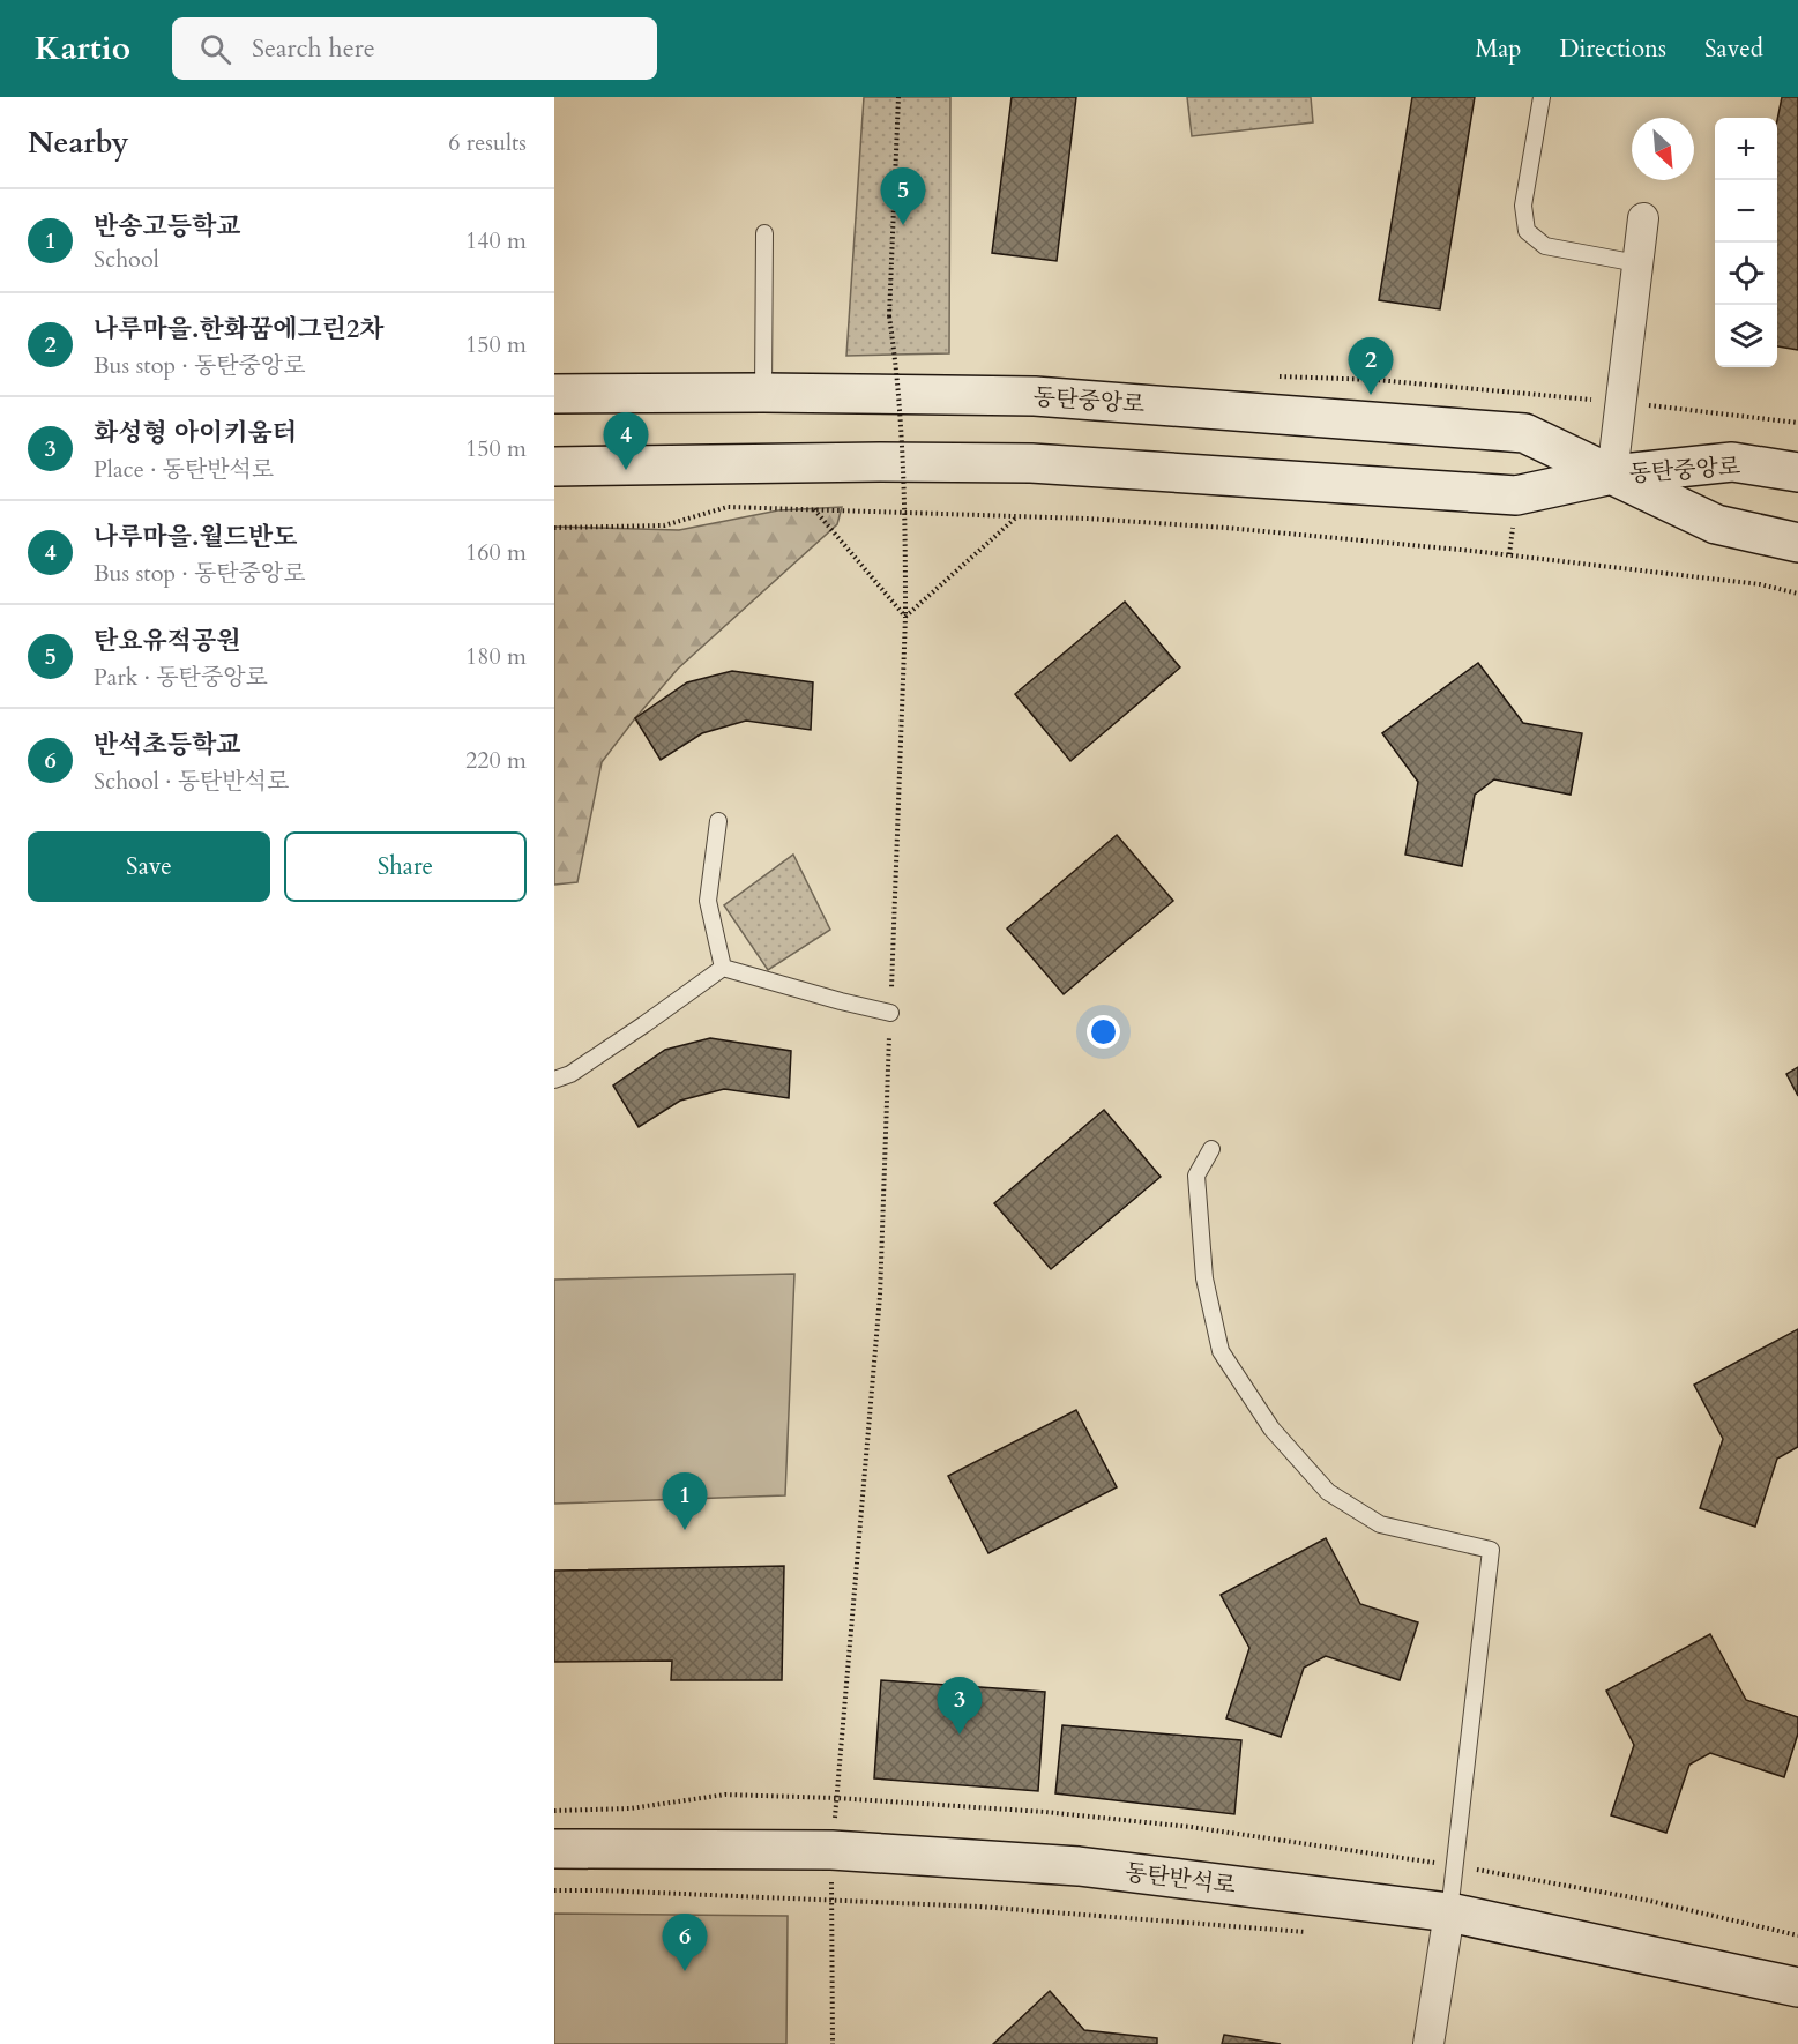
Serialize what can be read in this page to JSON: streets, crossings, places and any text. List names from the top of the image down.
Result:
{
  "streets": {
    "street": ["동탄중앙로", "동탄반석로"]
  },
  "north": "bottom right",
  "page": {
    "header": "Kartio",
    "search": "Search here",
    "nav": ["Map", "Directions", "Saved"],
    "heading": ["Nearby", "6 results"],
    "map_buttons": ["+", "−"],
    "pins": [
      "5",
      "2",
      "4",
      "1",
      "3",
      "6"
    ],
    "list": [
      {
        "mark": "1",
        "name": "반송고등학교",
        "note": "School",
        "value": "140 m"
      },
      {
        "mark": "2",
        "name": "나루마을.한화꿈에그린2차",
        "note": "Bus stop · 동탄중앙로",
        "value": "150 m"
      },
      {
        "mark": "3",
        "name": "화성형 아이키움터",
        "note": "Place · 동탄반석로",
        "value": "150 m"
      },
      {
        "mark": "4",
        "name": "나루마을.월드반도",
        "note": "Bus stop · 동탄중앙로",
        "value": "160 m"
      },
      {
        "mark": "5",
        "name": "탄요유적공원",
        "note": "Park · 동탄중앙로",
        "value": "180 m"
      },
      {
        "mark": "6",
        "name": "반석초등학교",
        "note": "School · 동탄반석로",
        "value": "220 m"
      }
    ],
    "buttons": ["Save", "Share"]
  }
}
